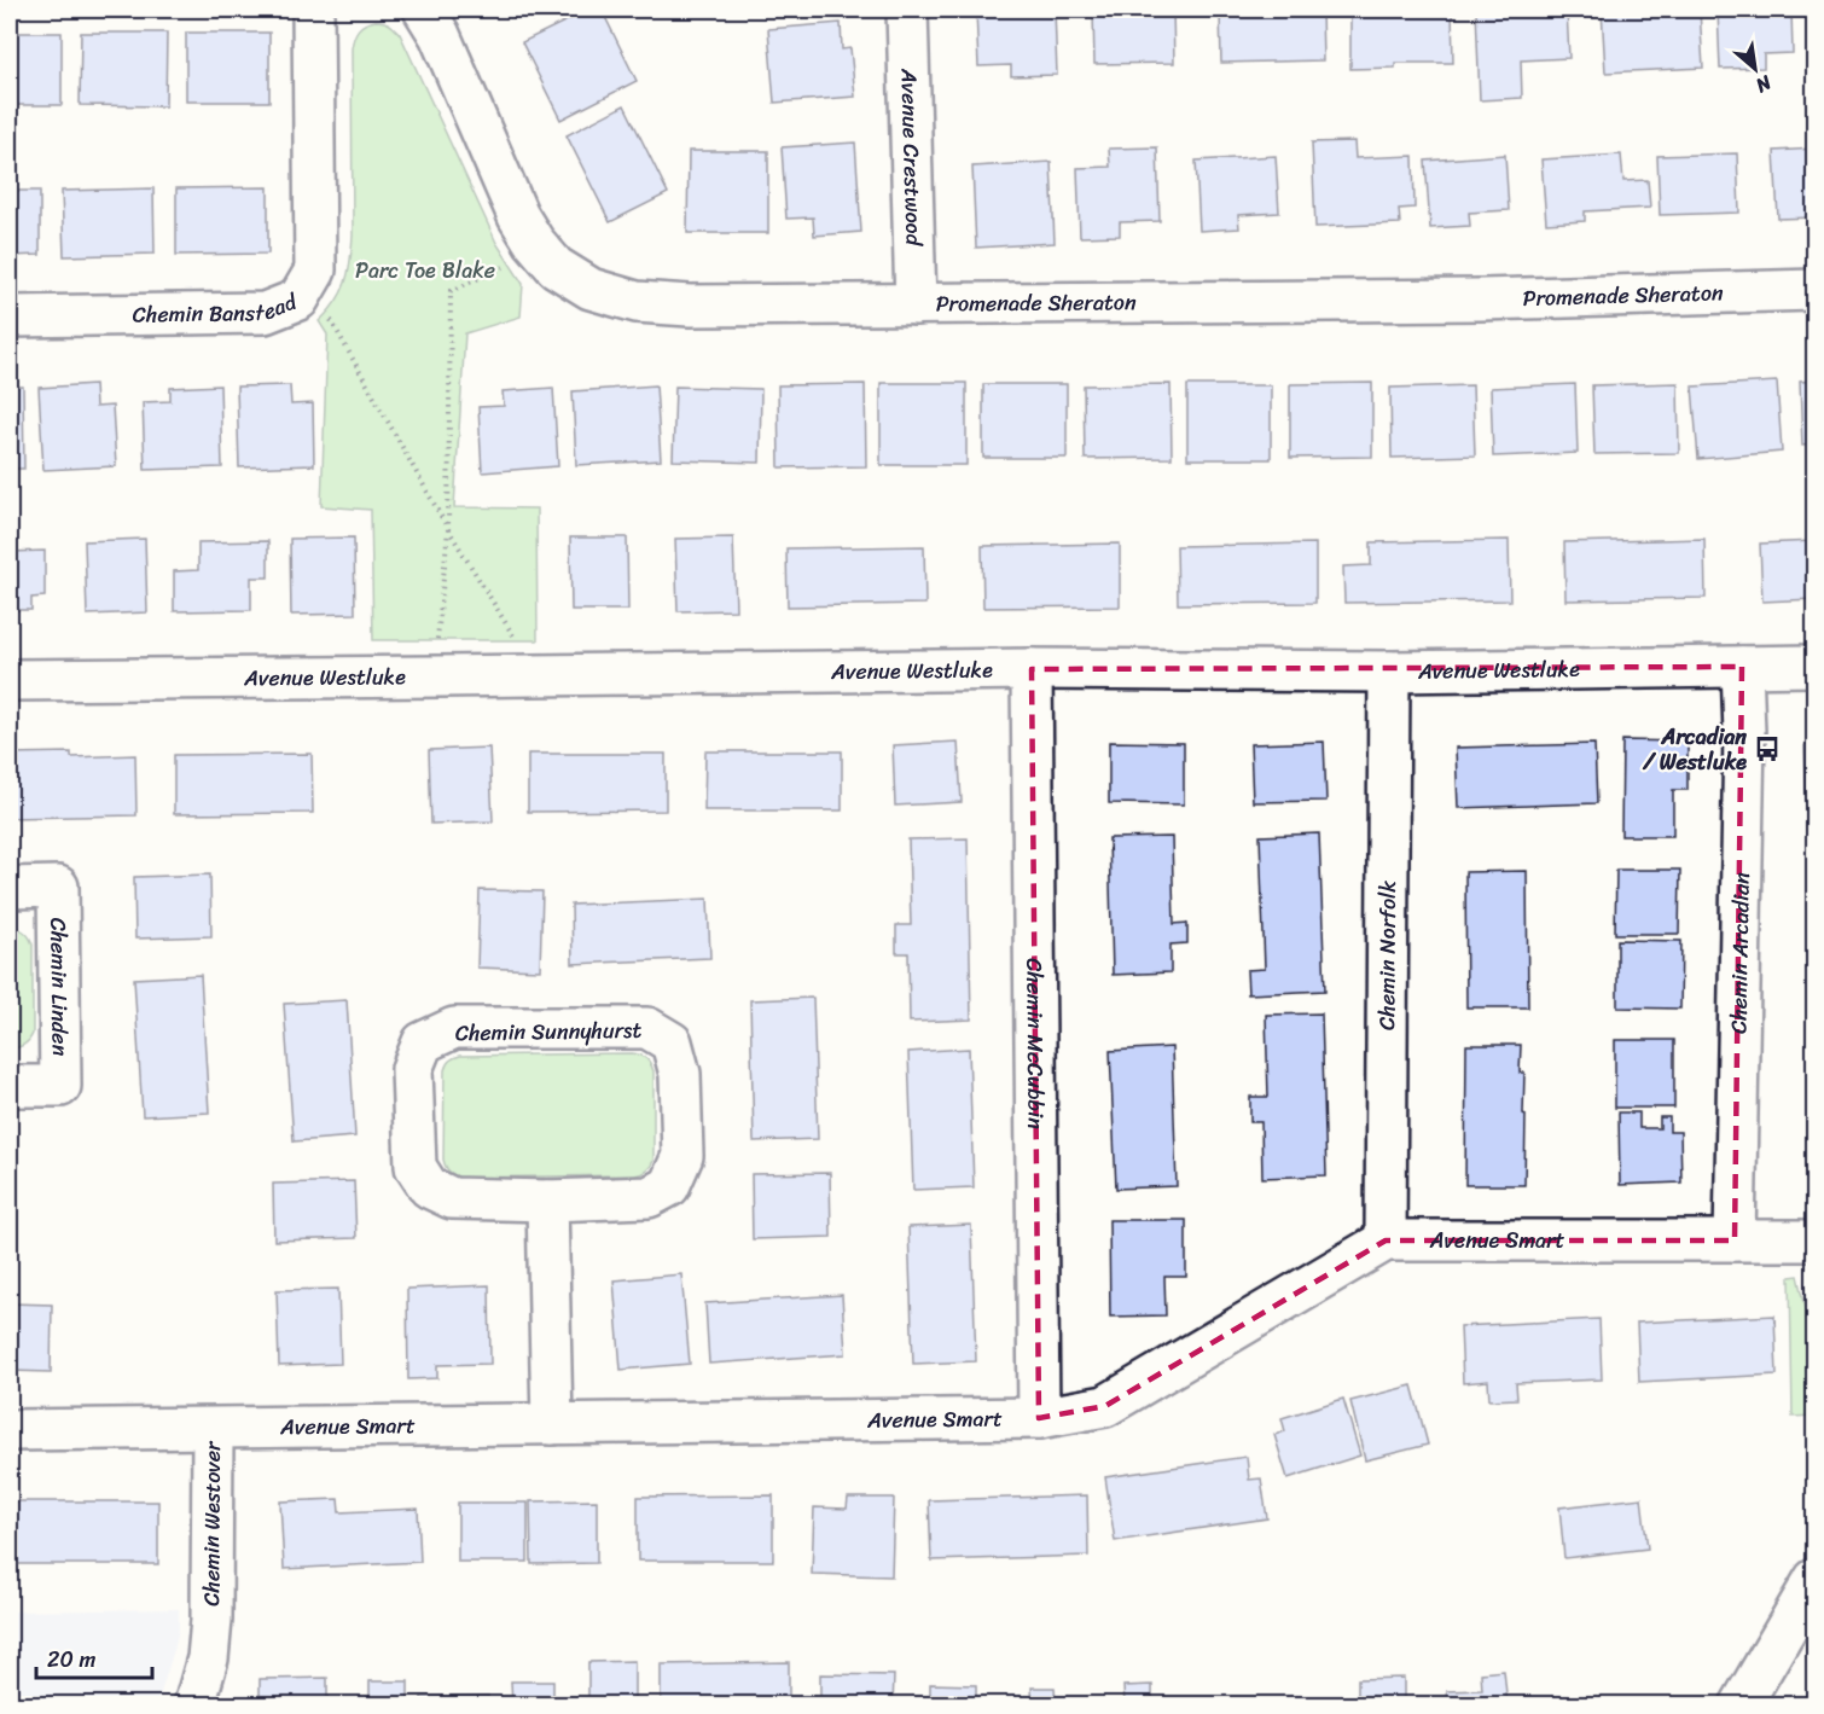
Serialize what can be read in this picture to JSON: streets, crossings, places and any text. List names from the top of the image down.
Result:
{
  "streets": {
    "street": [
      "Avenue Crestwood",
      "Promenade Sheraton",
      "Chemin Banstead",
      "Avenue Westluke",
      "Chemin Arcadian",
      "Chemin Norfolk",
      "Chemin Linden",
      "Chemin Sunnyhurst",
      "Chemin McCubbin",
      "Avenue Smart",
      "Chemin Westover"
    ]
  },
  "crossings": [
    ["Avenue Crestwood", "Promenade Sheraton"],
    ["Avenue Westluke", "Chemin Arcadian"],
    ["Avenue Westluke", "Chemin Norfolk"],
    ["Avenue Westluke", "Chemin McCubbin"],
    ["Chemin Arcadian", "Avenue Smart"],
    ["Chemin Norfolk", "Avenue Smart"],
    ["Chemin McCubbin", "Avenue Smart"],
    ["Avenue Smart", "Chemin Westover"]
  ],
  "parks": ["Parc Toe Blake"],
  "places": {
    "bus stop": ["Arcadian / Westluke"]
  },
  "scale_bar": "20 m",
  "north": "bottom right"
}
